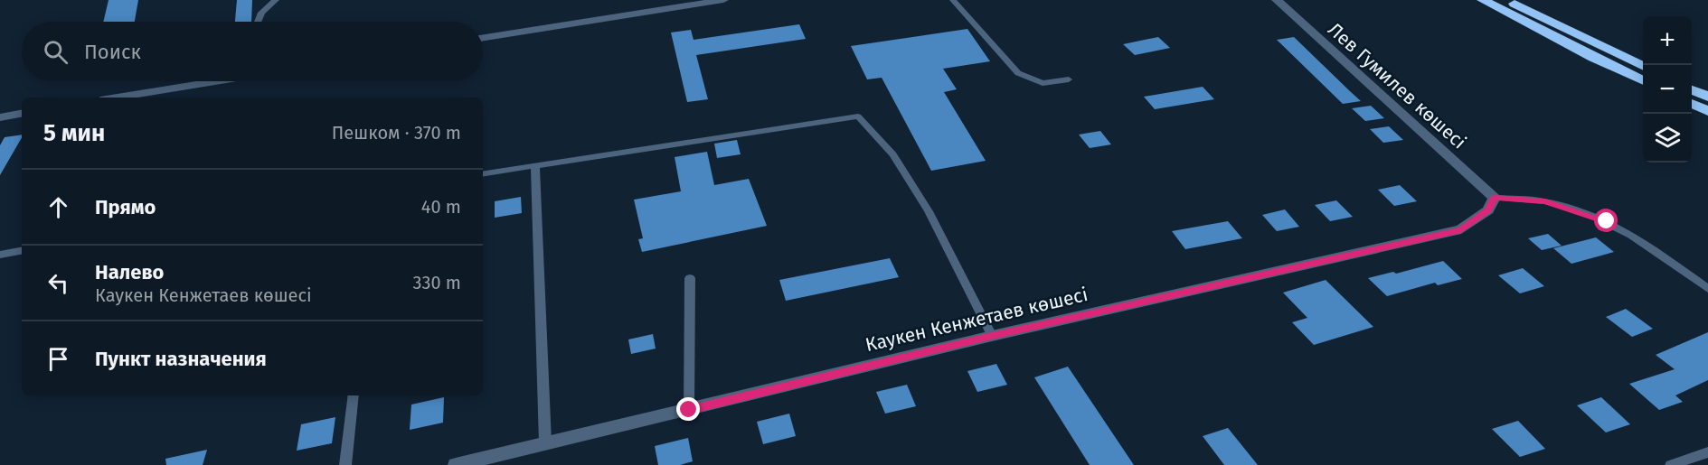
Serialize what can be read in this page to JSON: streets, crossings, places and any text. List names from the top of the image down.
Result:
{
  "streets": {
    "street": ["Лев Гумилев көшесі", "Каукен Кенжетаев көшесі"]
  },
  "crossings": [
    ["Лев Гумилев көшесі", "Каукен Кенжетаев көшесі"]
  ],
  "page": {
    "map_buttons": ["+", "−"],
    "search": "Поиск",
    "heading": ["5 мин", "Пешком · 370 m"],
    "list": [
      ["Прямо", "40 m"],
      ["Налево", "Каукен Кенжетаев көшесі", "330 m"],
      "Пункт назначения"
    ]
  }
}
